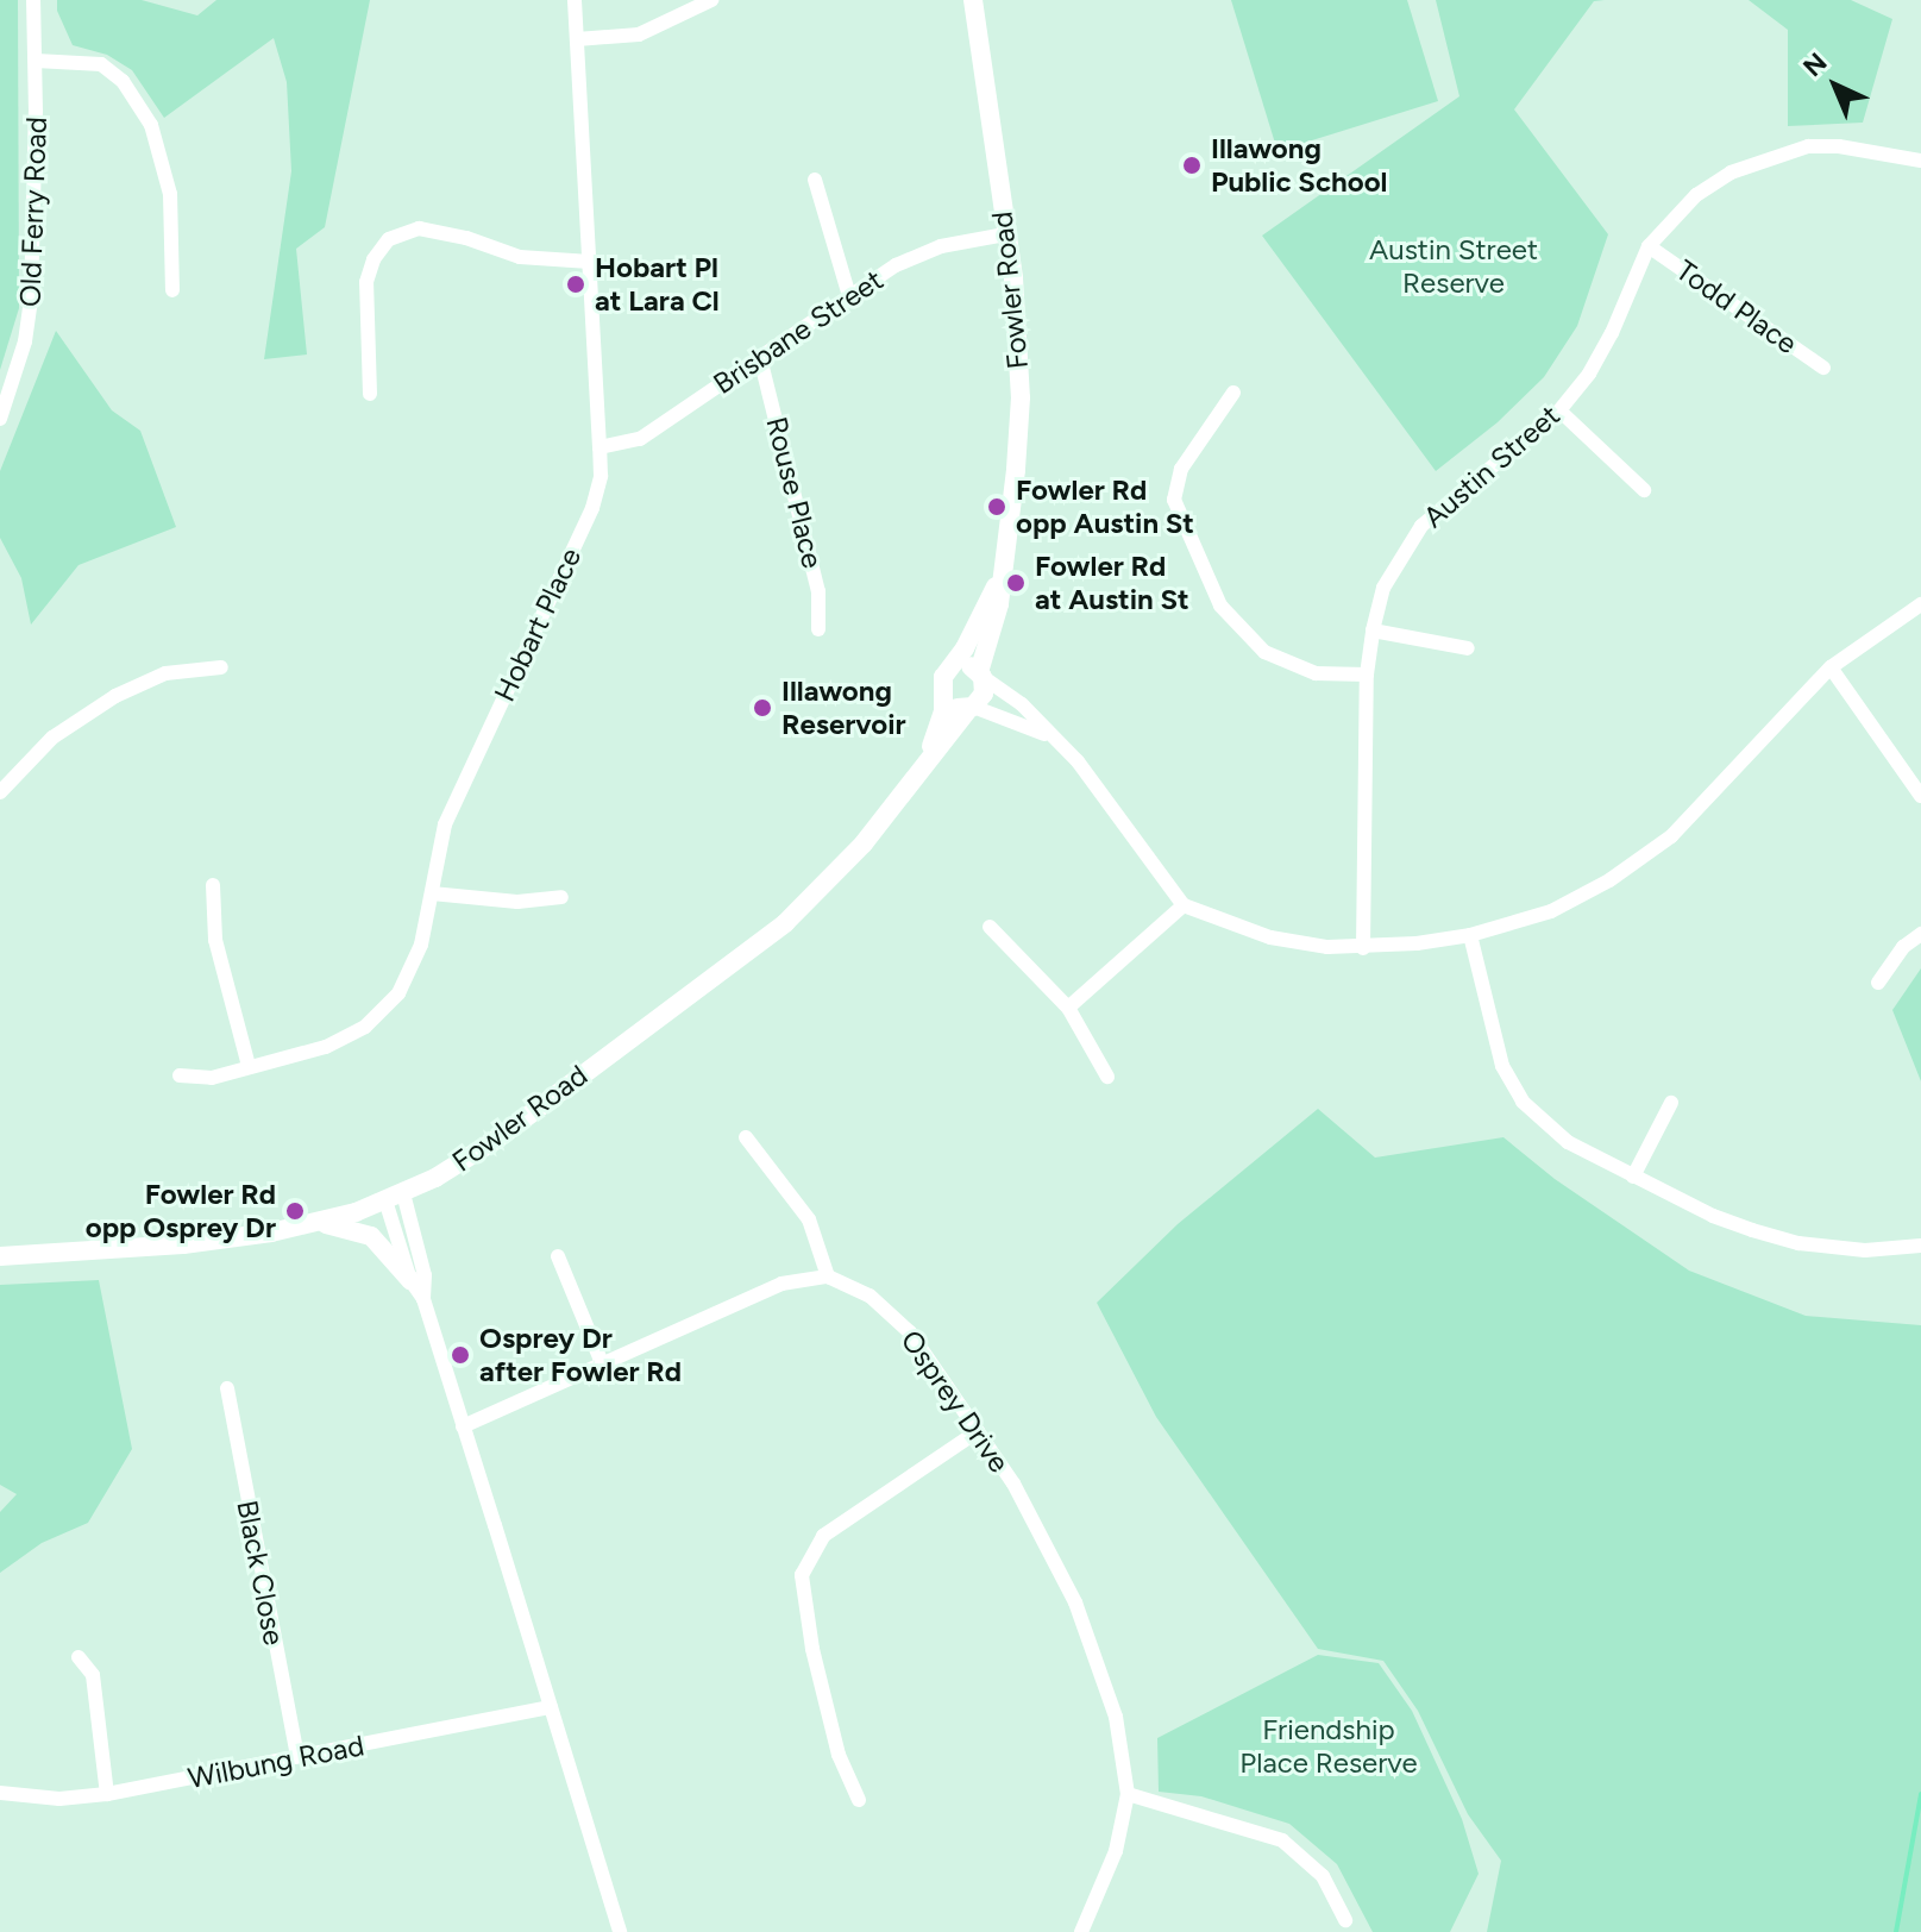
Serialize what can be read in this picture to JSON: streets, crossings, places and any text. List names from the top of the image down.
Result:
{
  "streets": {
    "street": [
      "Old Ferry Road",
      "Fowler Road",
      "Todd Place",
      "Brisbane Street",
      "Austin Street",
      "Rouse Place",
      "Hobart Place",
      "Osprey Drive",
      "Black Close",
      "Wilbung Road"
    ]
  },
  "crossings": [
    ["Fowler Road", "Brisbane Street"],
    ["Todd Place", "Austin Street"],
    ["Brisbane Street", "Rouse Place"],
    ["Brisbane Street", "Hobart Place"],
    ["Black Close", "Wilbung Road"]
  ],
  "parks": ["Austin Street Reserve", "Friendship Place Reserve"],
  "places": [
    "Illawong Public School",
    "Hobart Pl at Lara Cl",
    "Fowler Rd opp Austin St",
    "Fowler Rd at Austin St",
    "Illawong Reservoir",
    "Fowler Rd opp Osprey Dr",
    "Osprey Dr after Fowler Rd"
  ],
  "north": "top left"
}
